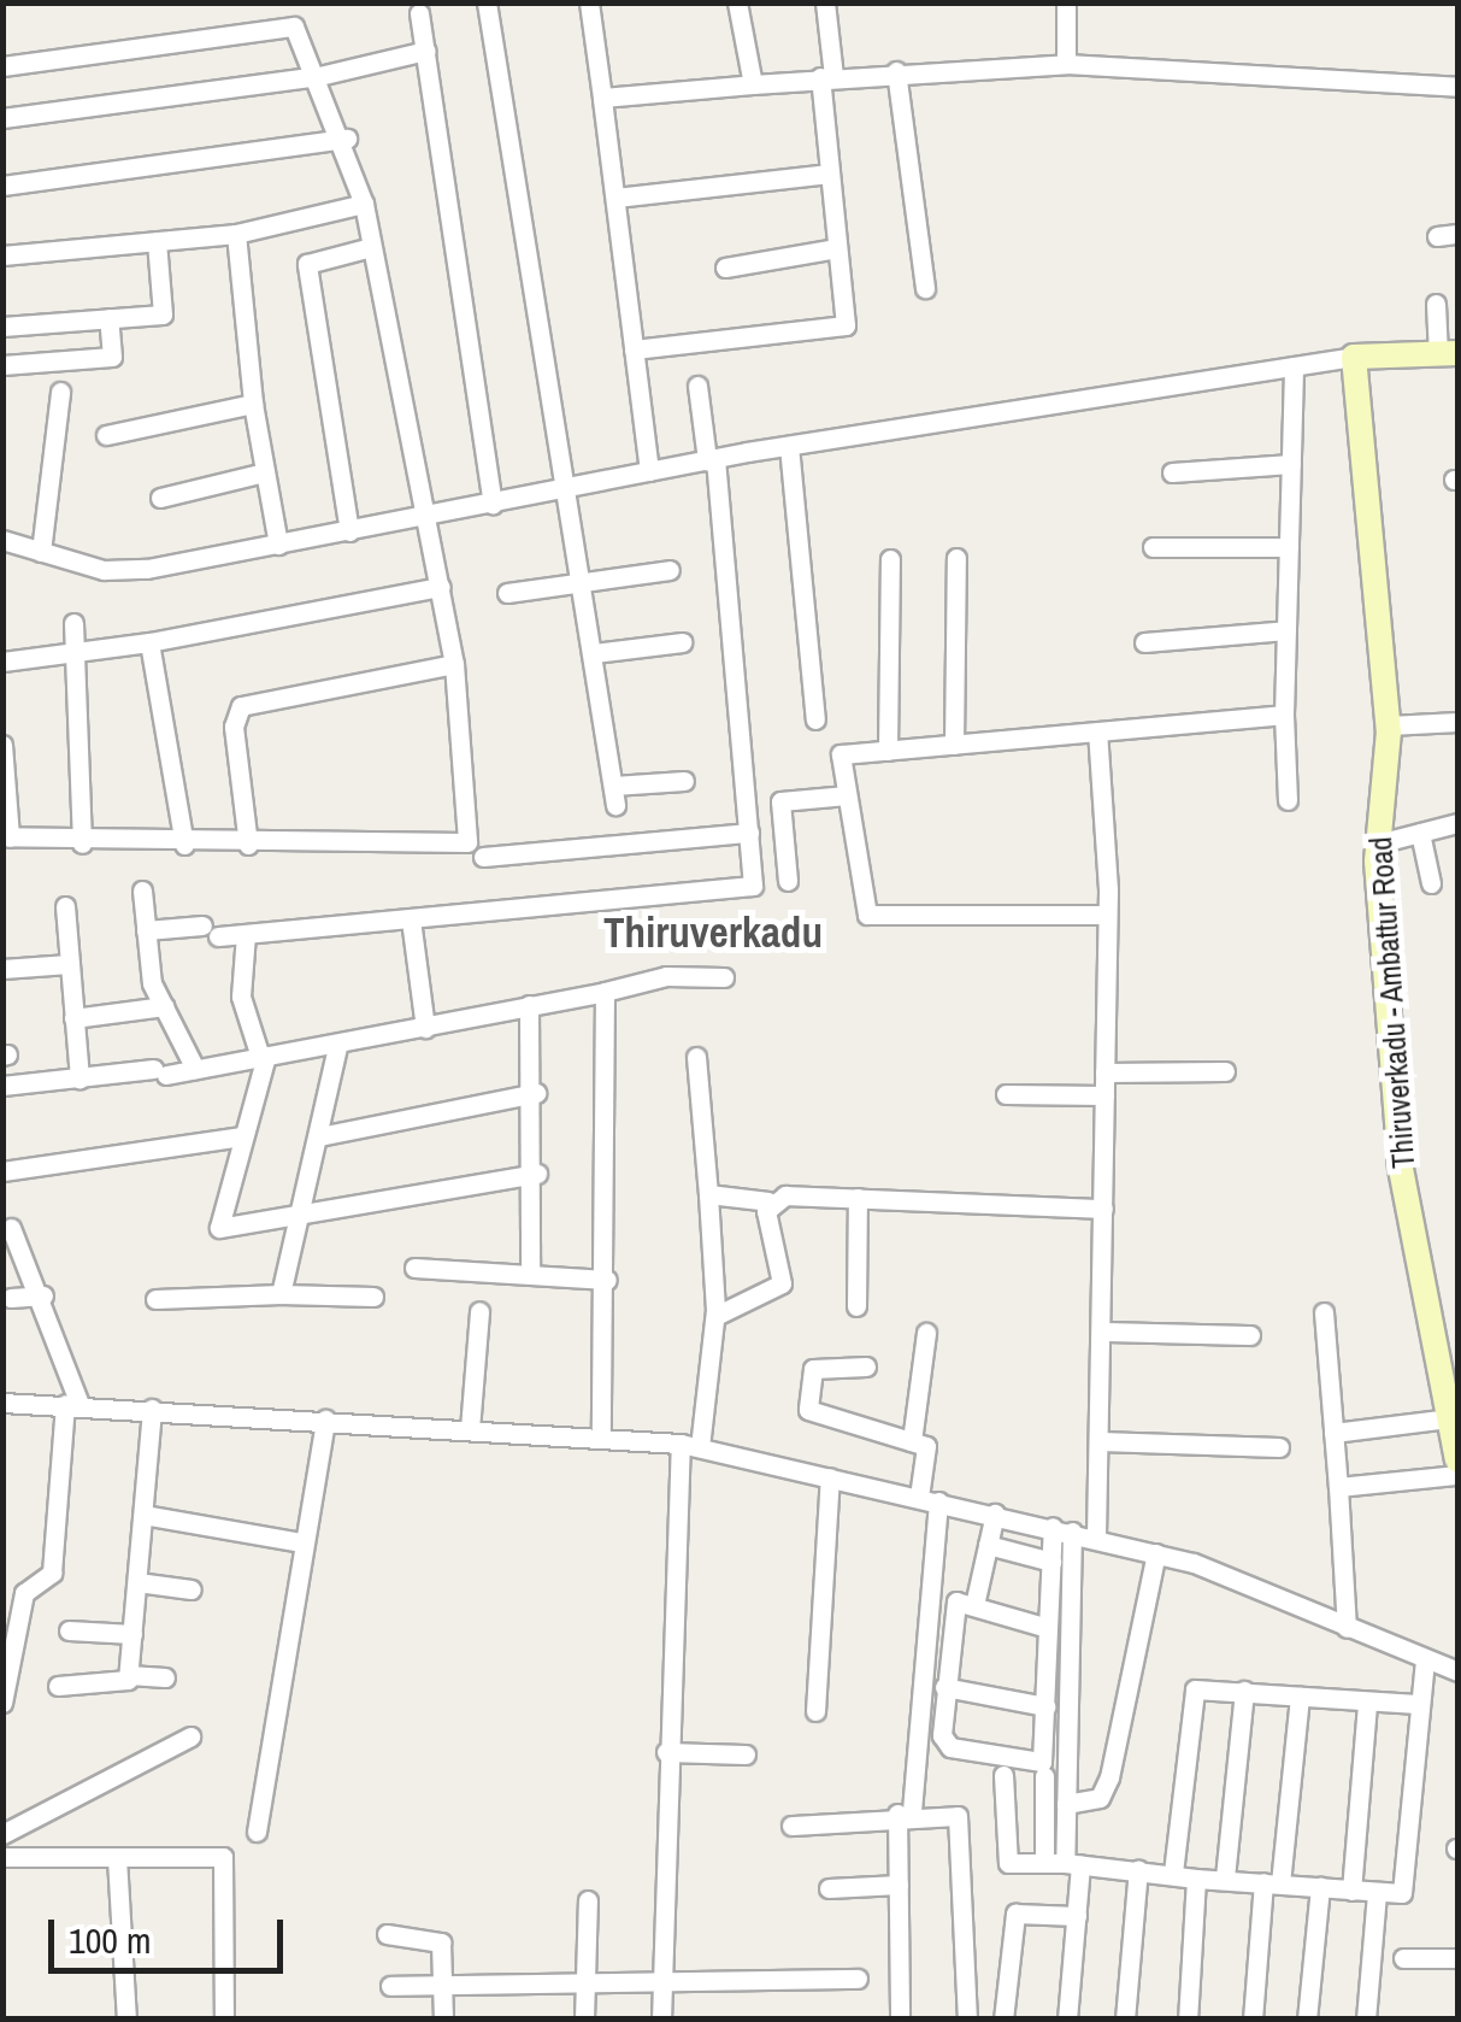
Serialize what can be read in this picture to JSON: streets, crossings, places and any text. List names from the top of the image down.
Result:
{
  "streets": {
    "main road": ["Thiruverkadu - Ambattur Road"]
  },
  "districts": ["Thiruverkadu"],
  "scale_bar": "100 m"
}
